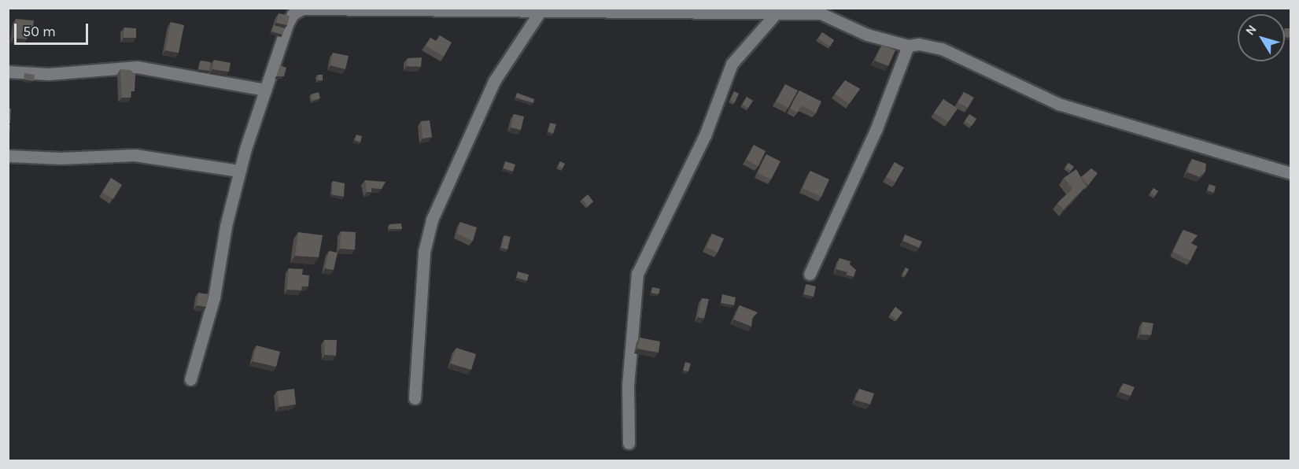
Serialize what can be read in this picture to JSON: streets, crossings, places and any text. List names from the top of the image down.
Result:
{
  "scale_bar": "50 m",
  "north": "top left"
}
